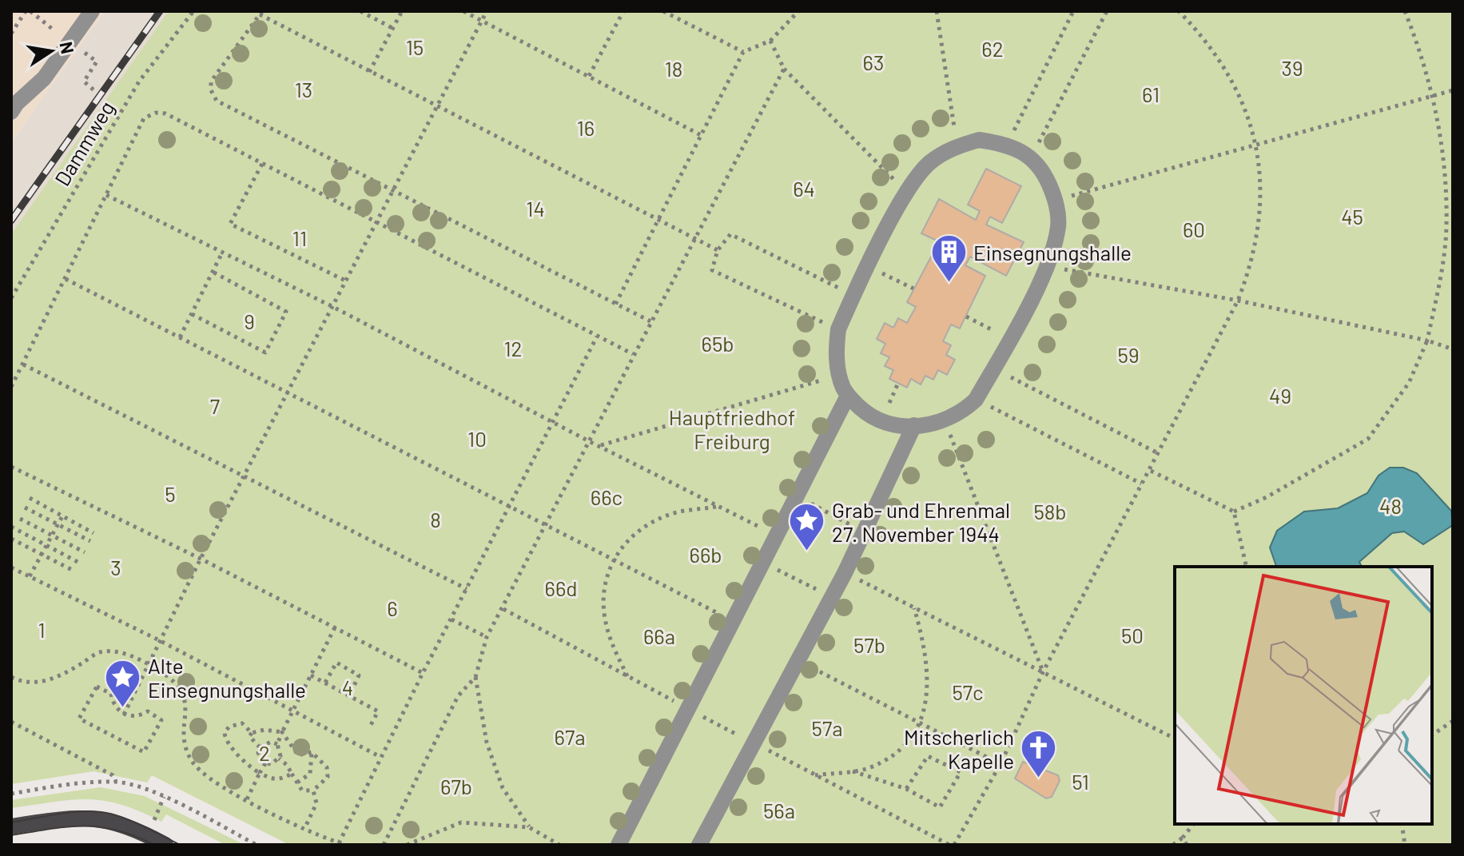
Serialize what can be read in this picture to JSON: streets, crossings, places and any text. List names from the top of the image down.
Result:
{
  "streets": {
    "path": ["Dammweg"]
  },
  "parks": [
    "15",
    "62",
    "63",
    "39",
    "18",
    "13",
    "61",
    "16",
    "64",
    "14",
    "45",
    "60",
    "11",
    "9",
    "65b",
    "12",
    "59",
    "49",
    "7",
    "Hauptfriedhof Freiburg",
    "10",
    "5",
    "66c",
    "48",
    "58b",
    "8",
    "66b",
    "3",
    "66d",
    "6",
    "1",
    "50",
    "66a",
    "57b",
    "4",
    "57c",
    "57a",
    "67a",
    "2",
    "51",
    "67b",
    "56a"
  ],
  "places": {
    "building": ["Einsegnungshalle"],
    "place": ["Grab- und Ehrenmal 27. November 1944", "Alte Einsegnungshalle"],
    "church": ["Mitscherlich Kapelle"]
  },
  "north": "right"
}
